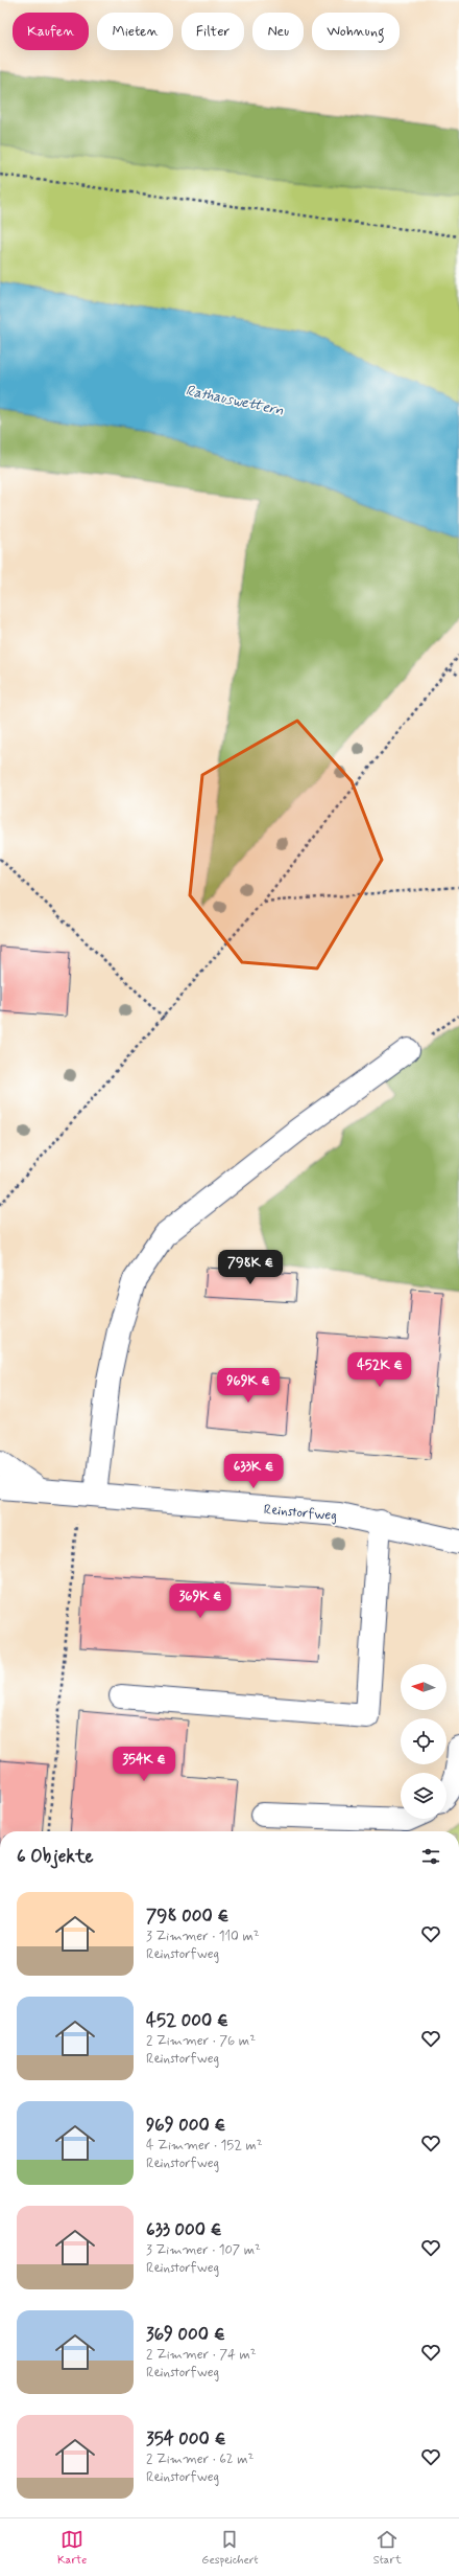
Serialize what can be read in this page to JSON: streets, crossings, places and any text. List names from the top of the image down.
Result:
{
  "streets": {
    "street": ["Reinstorfweg"]
  },
  "water": ["Rathauswettern"],
  "north": "left",
  "page": {
    "chip": [
      "Kaufen",
      "Mieten",
      "Filter",
      "Neu",
      "Wohnung"
    ],
    "price": [
      "798K €",
      "452K €",
      "969K €",
      "633K €",
      "369K €",
      "354K €"
    ],
    "heading": "6 Objekte",
    "list": [
      {
        "name": "798 000 €",
        "note": "3 Zimmer · 110 m² · Reinstorfweg"
      },
      {
        "name": "452 000 €",
        "note": "2 Zimmer · 76 m² · Reinstorfweg"
      },
      {
        "name": "969 000 €",
        "note": "4 Zimmer · 152 m² · Reinstorfweg"
      },
      {
        "name": "633 000 €",
        "note": "3 Zimmer · 107 m² · Reinstorfweg"
      },
      {
        "name": "369 000 €",
        "note": "2 Zimmer · 74 m² · Reinstorfweg"
      },
      {
        "name": "354 000 €",
        "note": "2 Zimmer · 62 m² · Reinstorfweg"
      }
    ],
    "tabs": ["Karte", "Gespeichert", "Start"]
  }
}
